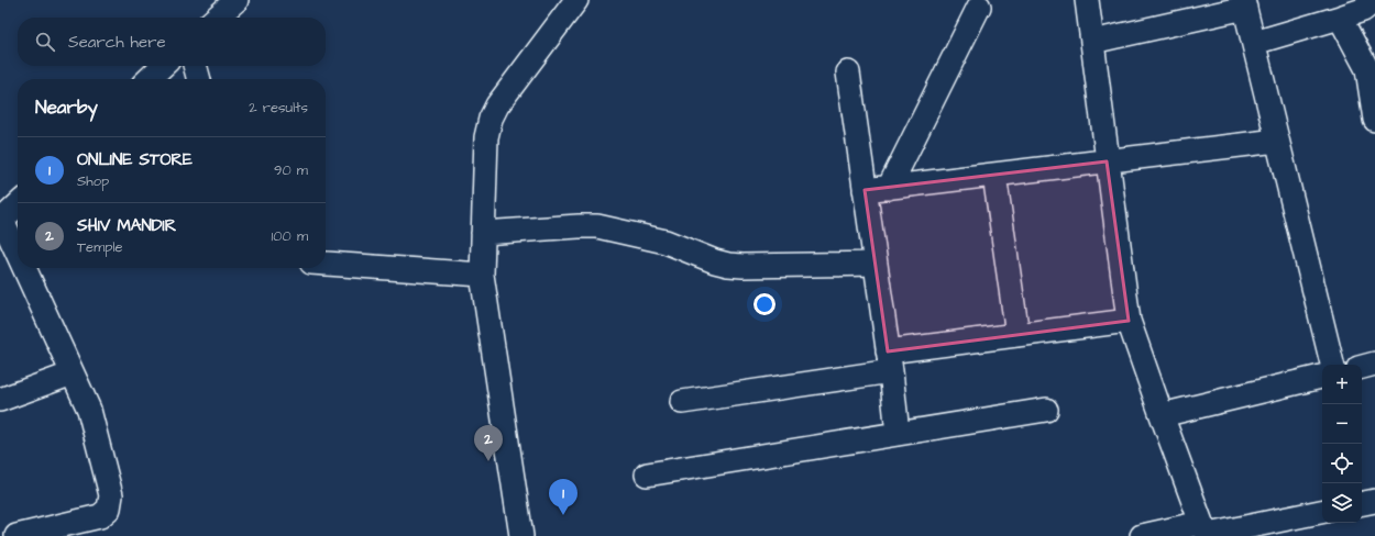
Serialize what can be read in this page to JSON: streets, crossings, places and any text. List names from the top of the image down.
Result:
{
  "page": {
    "search": "Search here",
    "heading": ["Nearby", "2 results"],
    "list": [
      {
        "mark": "1",
        "name": "ONLINE STORE",
        "note": "Shop",
        "value": "90 m"
      },
      {
        "mark": "2",
        "name": "SHIV MANDIR",
        "note": "Temple",
        "value": "100 m"
      }
    ],
    "map_buttons": ["+", "−"],
    "pins": ["2", "1"]
  }
}
